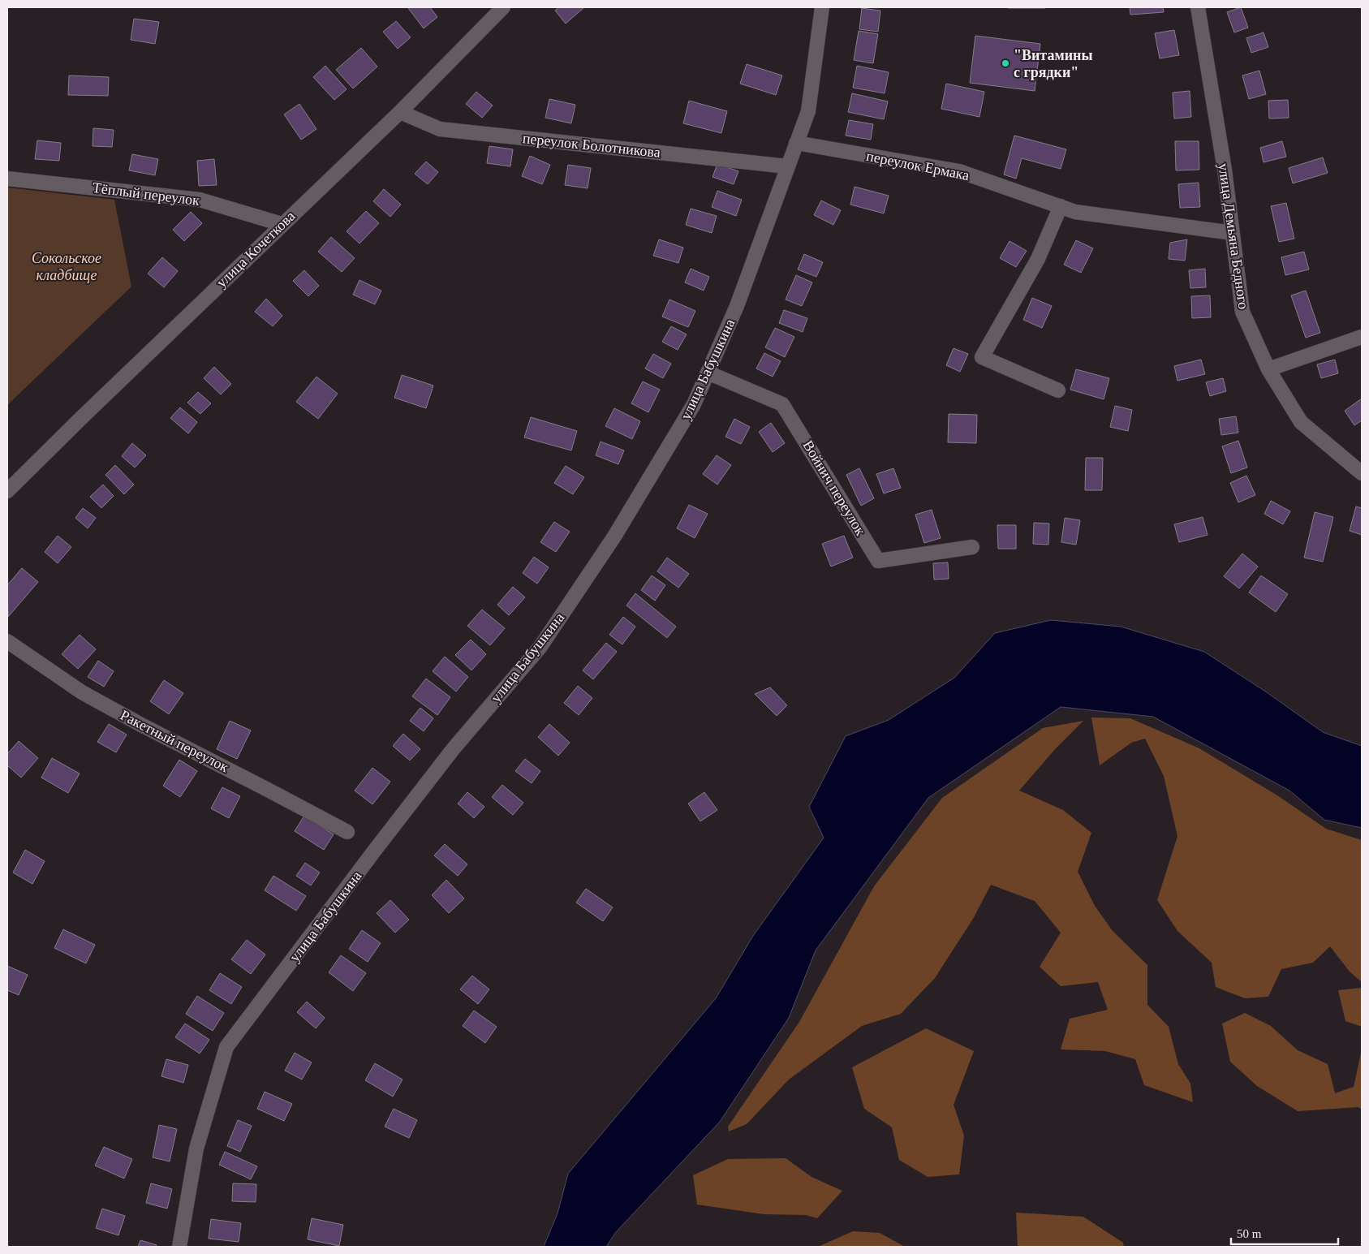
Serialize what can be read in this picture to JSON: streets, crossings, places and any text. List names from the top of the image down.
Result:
{
  "streets": {
    "street": [
      "переулок Болотникова",
      "переулок Ермака",
      "Тёплый переулок",
      "улица Демьяна Бедного",
      "улица Кочеткова",
      "улица Бабушкина",
      "Войнич переулок",
      "Ракетный переулок"
    ]
  },
  "crossings": [
    ["переулок Болотникова", "улица Кочеткова"],
    ["переулок Болотникова", "улица Бабушкина"],
    ["переулок Ермака", "улица Демьяна Бедного"],
    ["переулок Ермака", "улица Бабушкина"],
    ["Тёплый переулок", "улица Кочеткова"],
    ["улица Бабушкина", "Войнич переулок"]
  ],
  "parks": ["Сокольское кладбище"],
  "places": ["\"Витамины с грядки\""],
  "scale_bar": "50 m"
}
